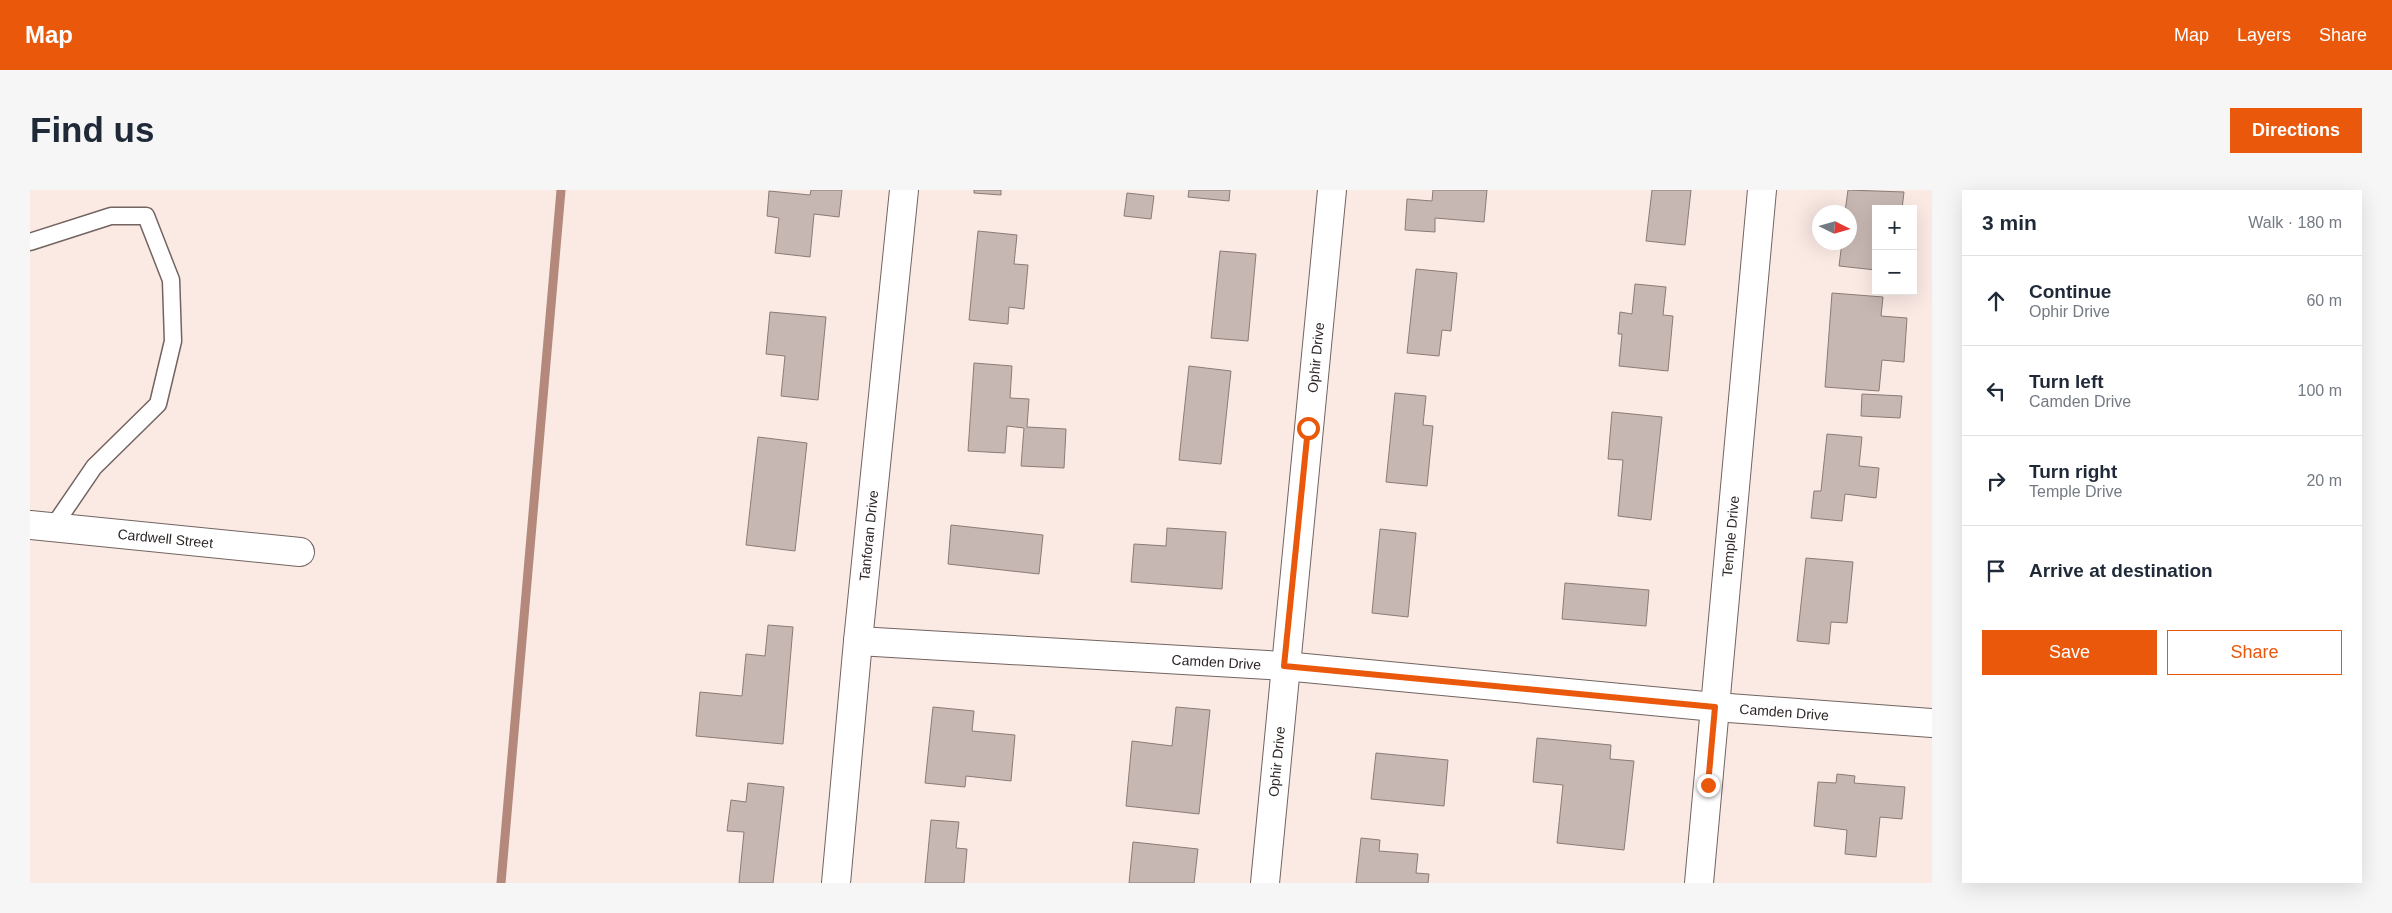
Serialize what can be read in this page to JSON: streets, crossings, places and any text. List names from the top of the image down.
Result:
{
  "streets": {
    "street": [
      "Ophir Drive",
      "Tanforan Drive",
      "Temple Drive",
      "Cardwell Street",
      "Camden Drive"
    ]
  },
  "crossings": [
    ["Ophir Drive", "Camden Drive"],
    ["Tanforan Drive", "Camden Drive"],
    ["Temple Drive", "Camden Drive"]
  ],
  "north": "right",
  "page": {
    "header": "Map",
    "nav": ["Map", "Layers", "Share"],
    "buttons": [
      "Directions",
      ["Save", "Share"]
    ],
    "title": "Find us",
    "heading": ["3 min", "Walk · 180 m"],
    "map_buttons": ["+", "−"],
    "list": [
      ["Continue", "Ophir Drive", "60 m"],
      ["Turn left", "Camden Drive", "100 m"],
      ["Turn right", "Temple Drive", "20 m"],
      "Arrive at destination"
    ]
  }
}
